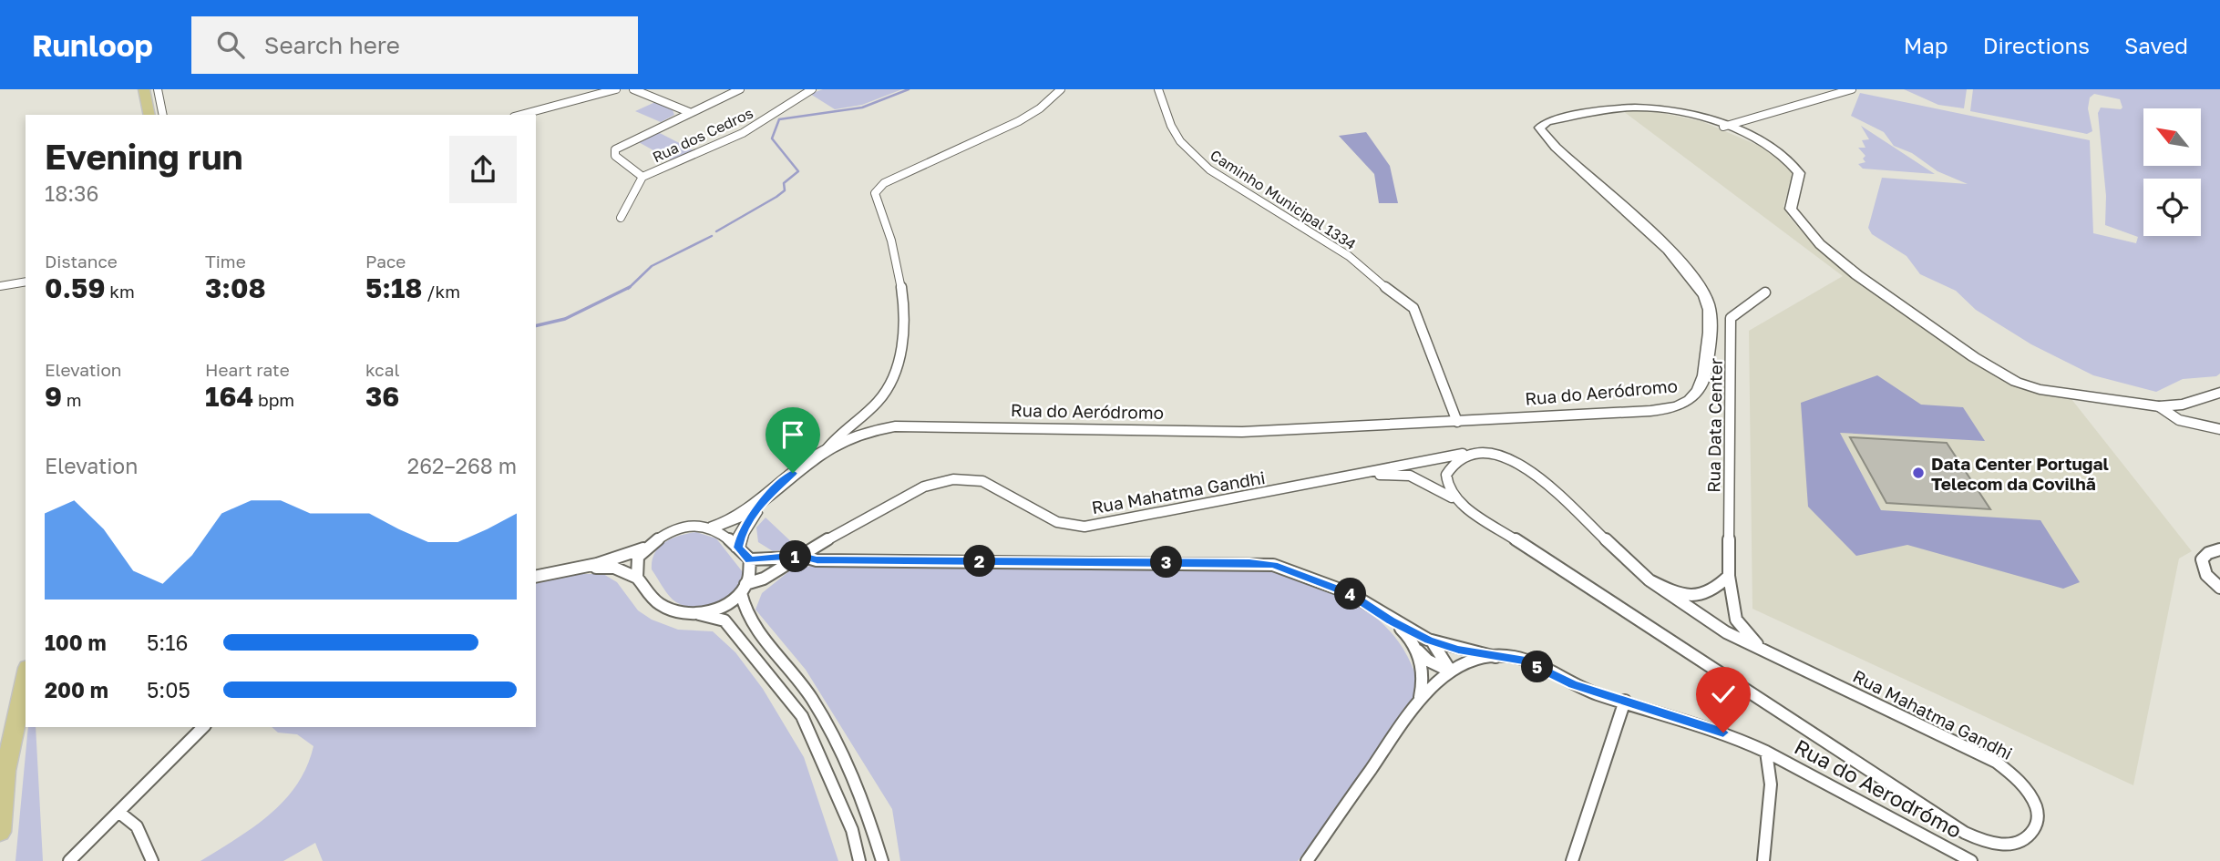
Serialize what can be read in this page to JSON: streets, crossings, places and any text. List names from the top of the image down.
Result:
{
  "streets": {
    "main road": ["Rua do Aeródromo"],
    "street": [
      "Rua dos Cedros",
      "Caminho Municipal 1334",
      "Rua Data Center",
      "Rua Mahatma Gandhi",
      "Rua do Aerodrómo"
    ]
  },
  "crossings": [
    ["Caminho Municipal 1334", "Rua do Aeródromo"],
    ["Rua do Aeródromo", "Rua Mahatma Gandhi"],
    ["Rua Data Center", "Rua Mahatma Gandhi"]
  ],
  "places": ["Data Center Portugal Telecom da Covilhã"],
  "north": "top left",
  "page": {
    "header": "Runloop",
    "search": "Search here",
    "nav": ["Map", "Directions", "Saved"],
    "heading": ["Evening run", "18:36"],
    "stats": [
      ["Distance", "0.59 km"],
      ["Time", "3:08"],
      ["Pace", "5:18 /km"],
      ["Elevation", "9 m"],
      ["Heart rate", "164 bpm"],
      ["kcal", "36"]
    ],
    "chart": ["Elevation", "262–268 m"],
    "pins": [
      "1",
      "2",
      "3",
      "4",
      "5"
    ],
    "list": [
      {
        "name": "100 m",
        "note": "5:16"
      },
      {
        "name": "200 m",
        "note": "5:05"
      }
    ]
  }
}
